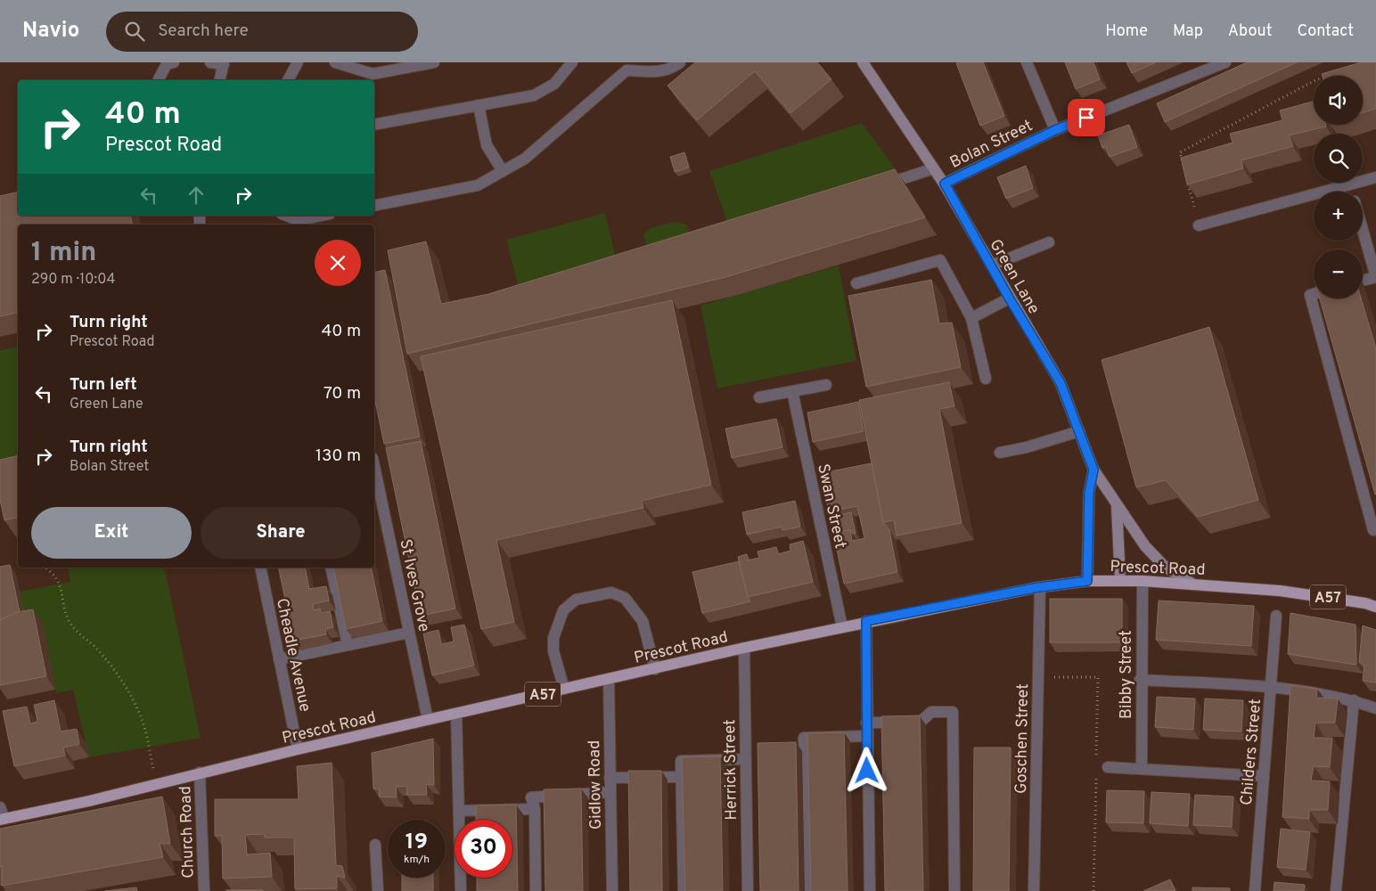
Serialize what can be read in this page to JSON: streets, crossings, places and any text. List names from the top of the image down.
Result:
{
  "streets": {
    "main road": ["Green Lane", "Prescot Road", "A57"],
    "street": [
      "Bolan Street",
      "Swan Street",
      "St Ives Grove",
      "Cheadle Avenue",
      "Bibby Street",
      "Goschen Street",
      "Childers Street",
      "Herrick Street",
      "Gidlow Road",
      "Church Road"
    ]
  },
  "crossings": [
    ["Bolan Street", "Green Lane"],
    ["Green Lane", "Prescot Road"],
    ["Swan Street", "Prescot Road"],
    ["Prescot Road", "St Ives Grove"],
    ["Prescot Road", "Cheadle Avenue"],
    ["Prescot Road", "Bibby Street"],
    ["Prescot Road", "Goschen Street"],
    ["Prescot Road", "Herrick Street"],
    ["Prescot Road", "Gidlow Road"],
    ["Prescot Road", "Church Road"]
  ],
  "page": {
    "header": "Navio",
    "search": "Search here",
    "nav": [
      "Home",
      "Map",
      "About",
      "Contact"
    ],
    "map_buttons": ["+", "−"],
    "turn": ["40 m", "Prescot Road"],
    "heading": ["1 min", "290 m · 10:04"],
    "list": [
      {
        "name": "Turn right",
        "note": "Prescot Road",
        "value": "40 m"
      },
      {
        "name": "Turn left",
        "note": "Green Lane",
        "value": "70 m"
      },
      {
        "name": "Turn right",
        "note": "Bolan Street",
        "value": "130 m"
      }
    ],
    "buttons": ["Exit", "Share"],
    "speed": "19 km/h",
    "limit": "30"
  }
}
